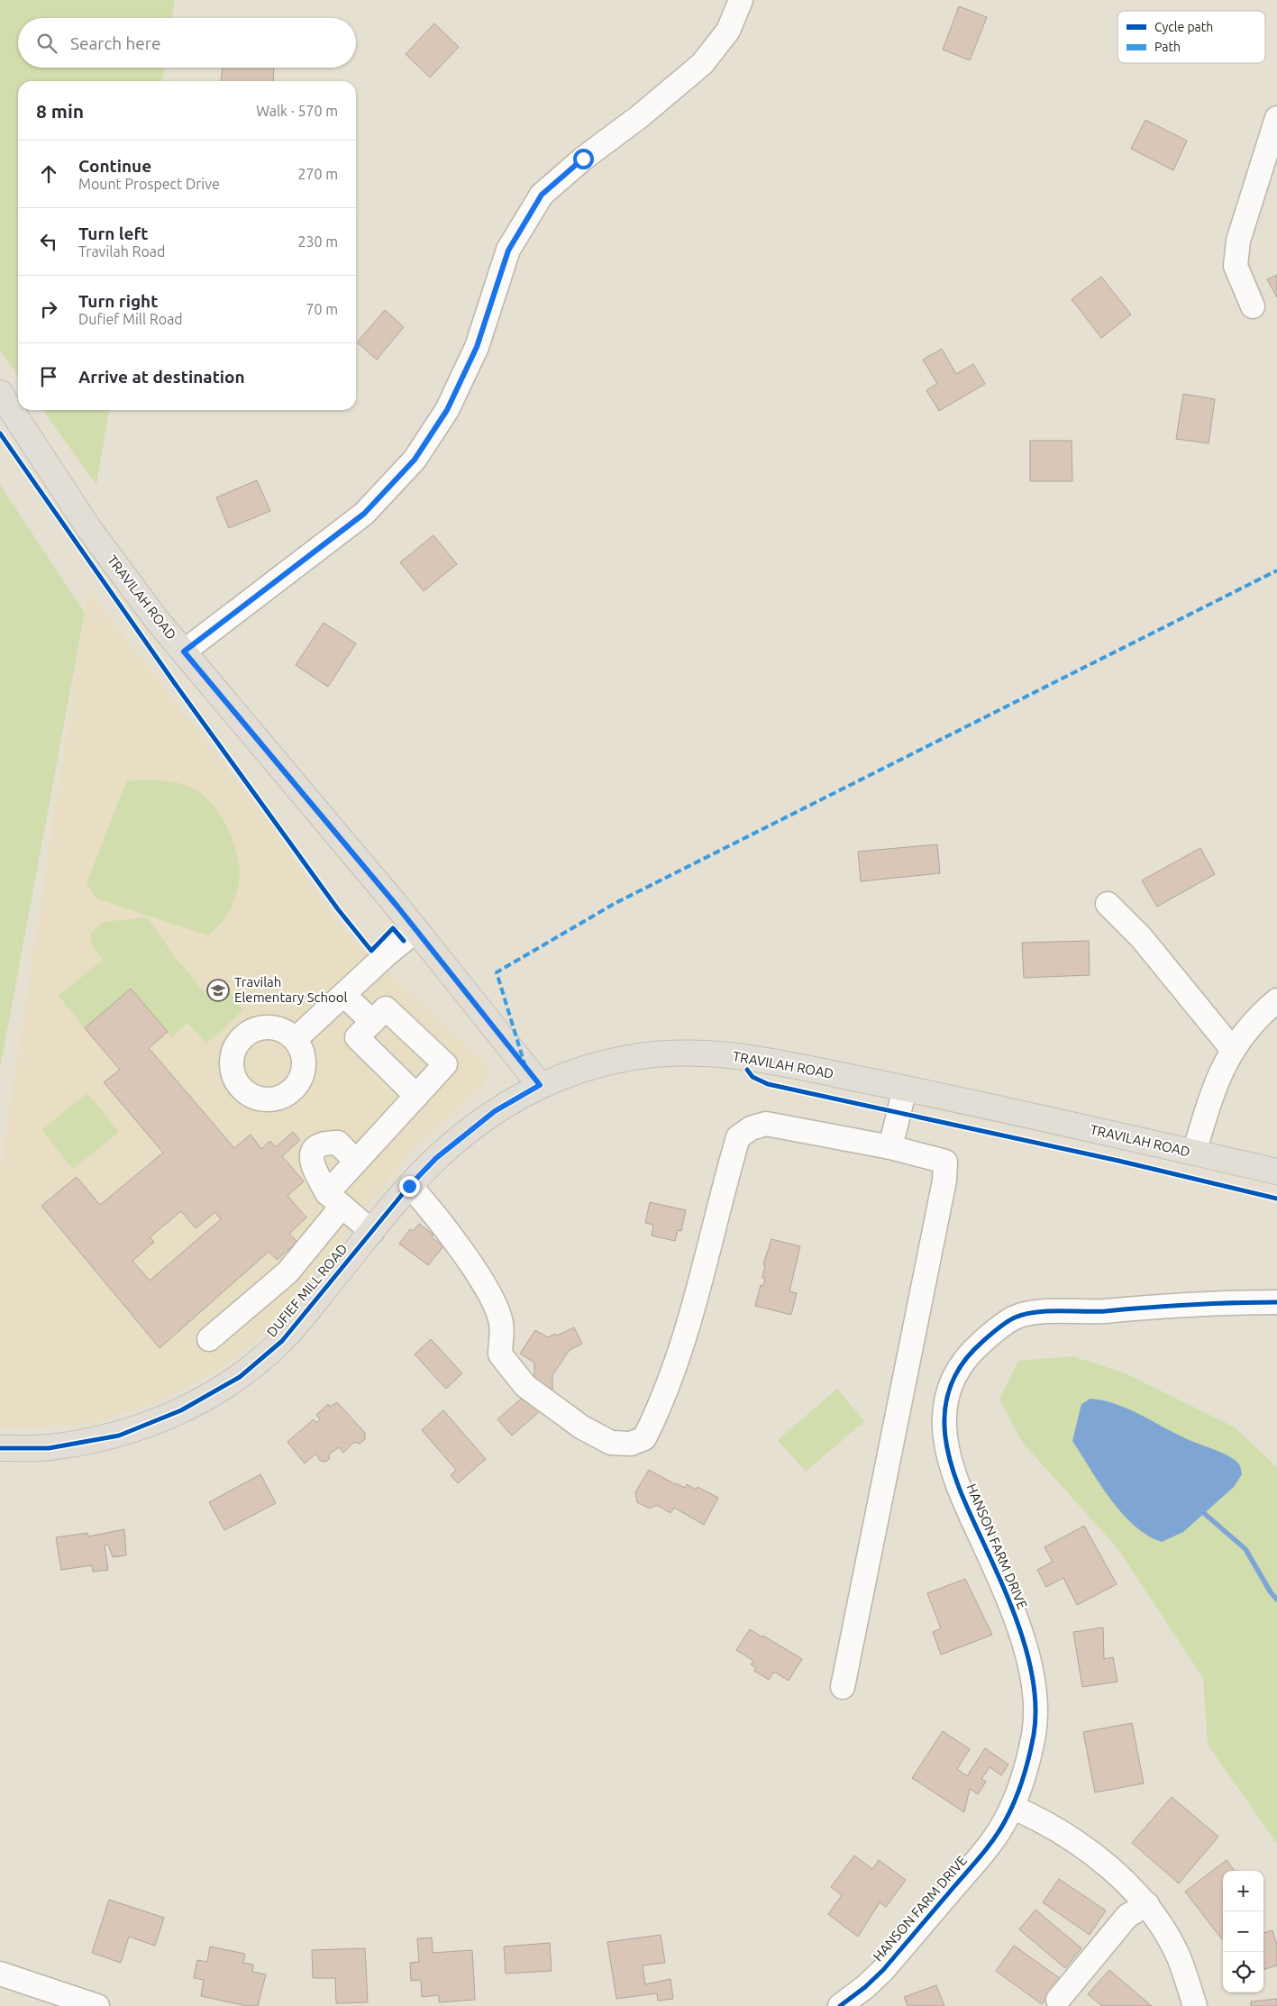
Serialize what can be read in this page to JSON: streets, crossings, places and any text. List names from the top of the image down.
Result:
{
  "streets": {
    "main road": ["TRAVILAH ROAD", "DUFIEF MILL ROAD"],
    "street": ["HANSON FARM DRIVE"]
  },
  "crossings": [
    ["TRAVILAH ROAD", "DUFIEF MILL ROAD"]
  ],
  "places": {
    "school or university": ["Travilah Elementary School"]
  },
  "legend": ["Cycle path", "Path"],
  "page": {
    "search": "Search here",
    "heading": ["8 min", "Walk · 570 m"],
    "list": [
      ["Continue", "Mount Prospect Drive", "270 m"],
      ["Turn left", "Travilah Road", "230 m"],
      ["Turn right", "Dufief Mill Road", "70 m"],
      "Arrive at destination"
    ],
    "map_buttons": ["+", "−"]
  }
}
